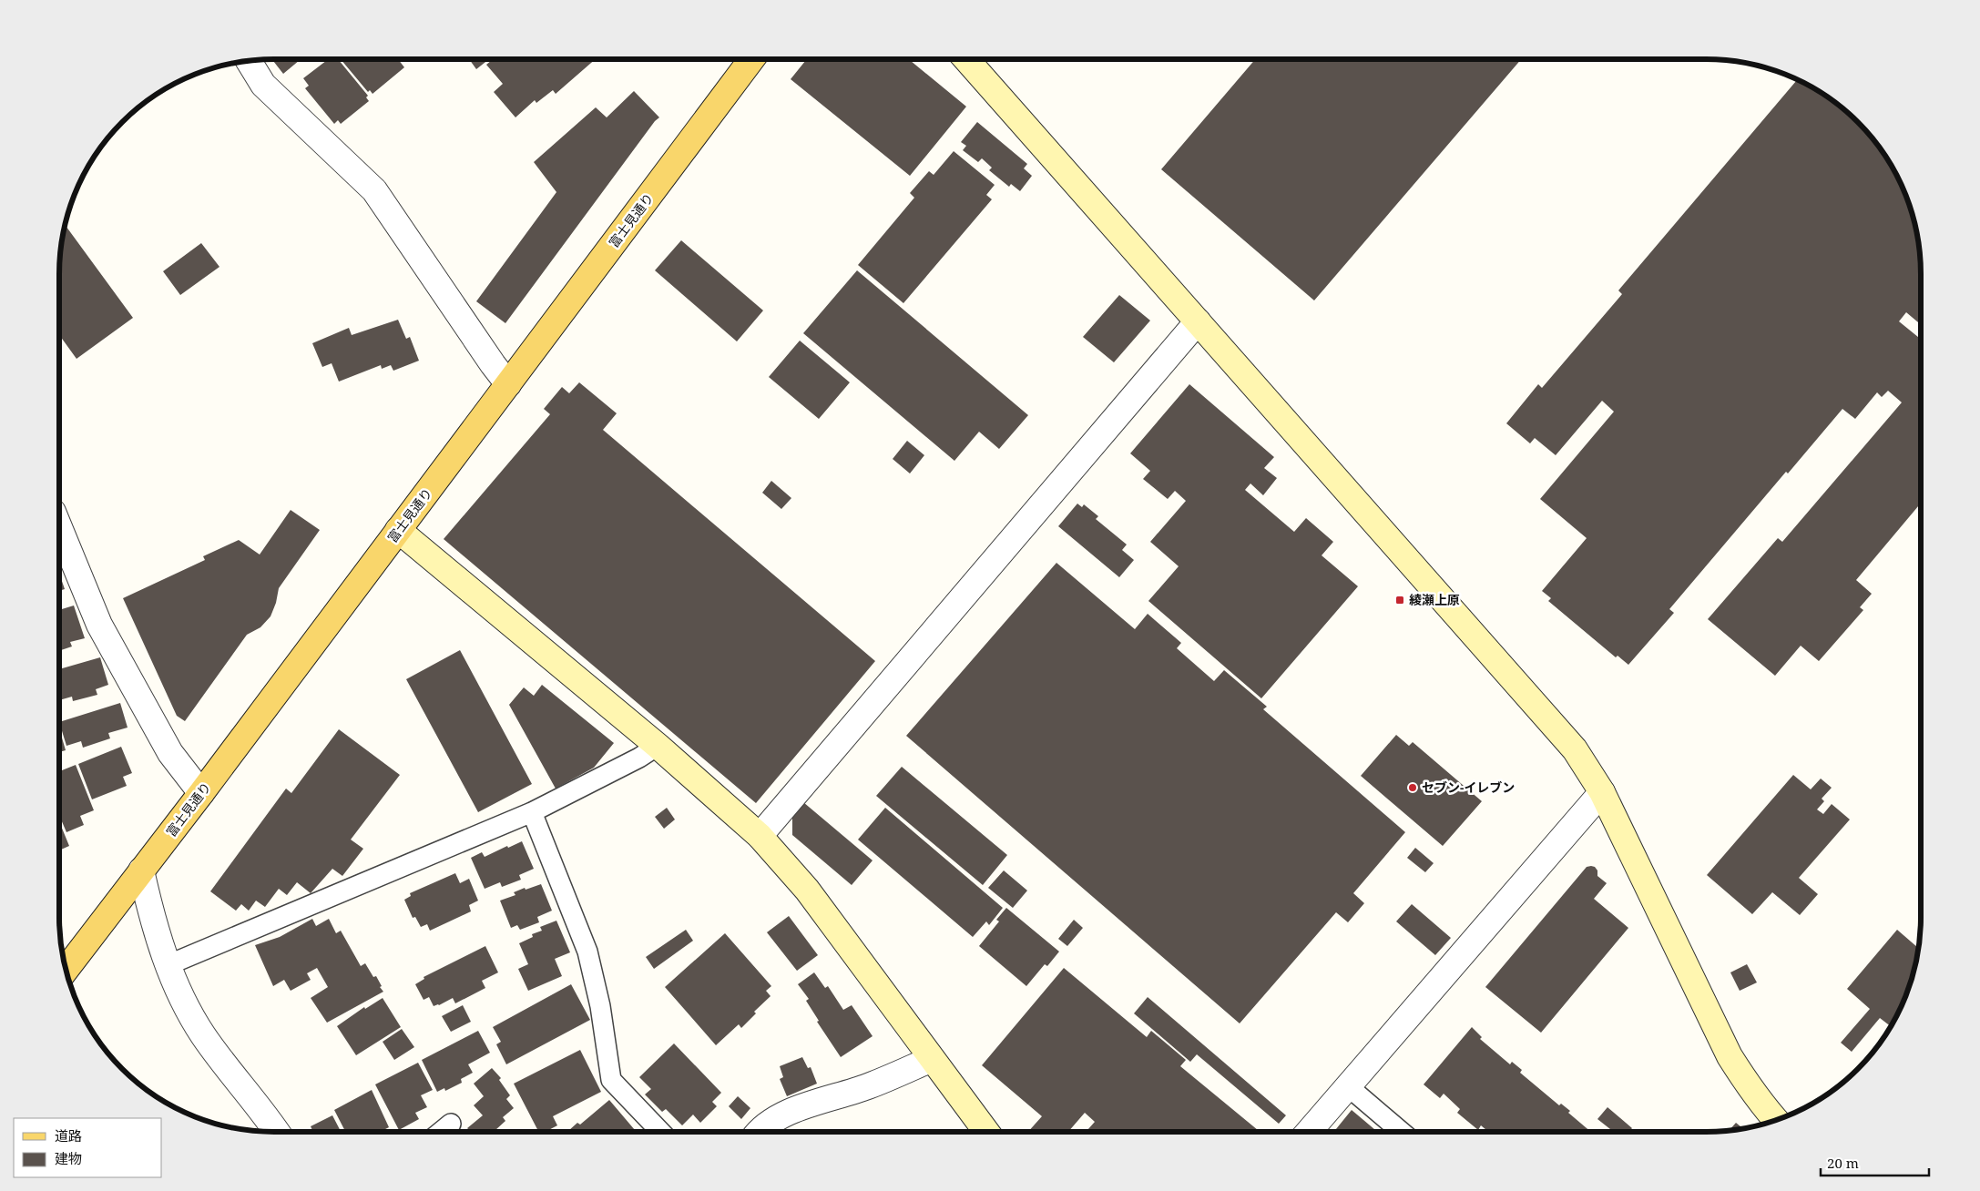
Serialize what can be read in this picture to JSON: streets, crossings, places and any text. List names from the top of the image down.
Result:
{
  "streets": {
    "main road": ["富士見通り"]
  },
  "places": {
    "transit": ["綾瀬上原"],
    "other": ["セブン-イレブン"]
  },
  "legend": ["道路", "建物"],
  "scale_bar": "20 m"
}
